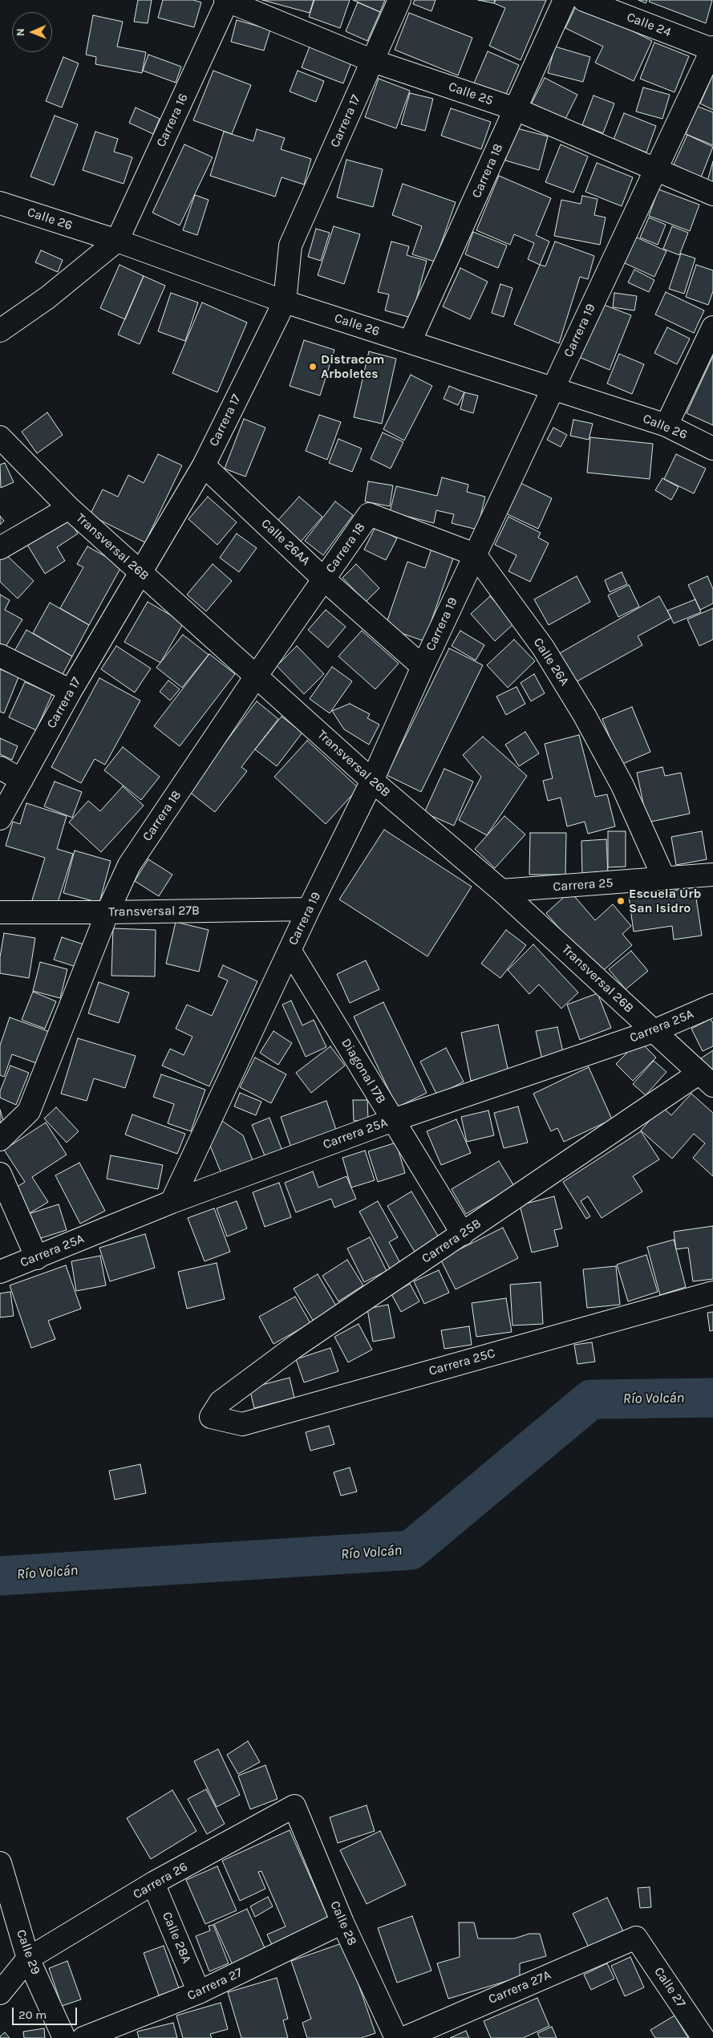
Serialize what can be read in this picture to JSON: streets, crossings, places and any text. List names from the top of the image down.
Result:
{
  "streets": {
    "street": [
      "Calle 24",
      "Calle 25",
      "Carrera 16",
      "Carrera 17",
      "Carrera 18",
      "Calle 26",
      "Carrera 19",
      "Calle 26AA",
      "Transversal 26B",
      "Calle 26A",
      "Carrera 25",
      "Transversal 27B",
      "Carrera 25A",
      "Diagonal 17B",
      "Carrera 25B",
      "Carrera 25C",
      "Carrera 26",
      "Calle 28",
      "Calle 28A",
      "Calle 29",
      "Carrera 27",
      "Carrera 27A",
      "Calle 27"
    ]
  },
  "crossings": [
    ["Calle 24", "Carrera 19"],
    ["Calle 25", "Carrera 16"],
    ["Calle 25", "Carrera 17"],
    ["Calle 25", "Carrera 18"],
    ["Calle 25", "Carrera 19"],
    ["Carrera 16", "Calle 26"],
    ["Carrera 17", "Calle 26"],
    ["Carrera 17", "Calle 26AA"],
    ["Carrera 17", "Transversal 26B"],
    ["Carrera 18", "Calle 26"],
    ["Carrera 18", "Carrera 19"],
    ["Carrera 18", "Calle 26AA"],
    ["Carrera 18", "Transversal 26B"],
    ["Carrera 18", "Calle 26A"],
    ["Carrera 18", "Transversal 27B"],
    ["Calle 26", "Carrera 19"],
    ["Carrera 19", "Calle 26AA"],
    ["Carrera 19", "Transversal 26B"],
    ["Carrera 19", "Calle 26A"],
    ["Carrera 19", "Transversal 27B"],
    ["Carrera 19", "Carrera 25A"],
    ["Carrera 19", "Diagonal 17B"],
    ["Transversal 26B", "Carrera 25"],
    ["Transversal 26B", "Carrera 25A"],
    ["Transversal 26B", "Carrera 25B"],
    ["Calle 26A", "Carrera 25"],
    ["Carrera 25A", "Diagonal 17B"],
    ["Diagonal 17B", "Carrera 25B"],
    ["Carrera 25B", "Carrera 25C"],
    ["Carrera 26", "Calle 28"],
    ["Carrera 26", "Calle 28A"],
    ["Carrera 26", "Calle 29"],
    ["Calle 28", "Carrera 27"],
    ["Calle 28A", "Carrera 27"],
    ["Carrera 27A", "Calle 27"]
  ],
  "water": ["Río Volcán"],
  "places": ["Distracom Arboletes", "Escuela Urb San Isidro"],
  "scale_bar": "20 m",
  "north": "left"
}
